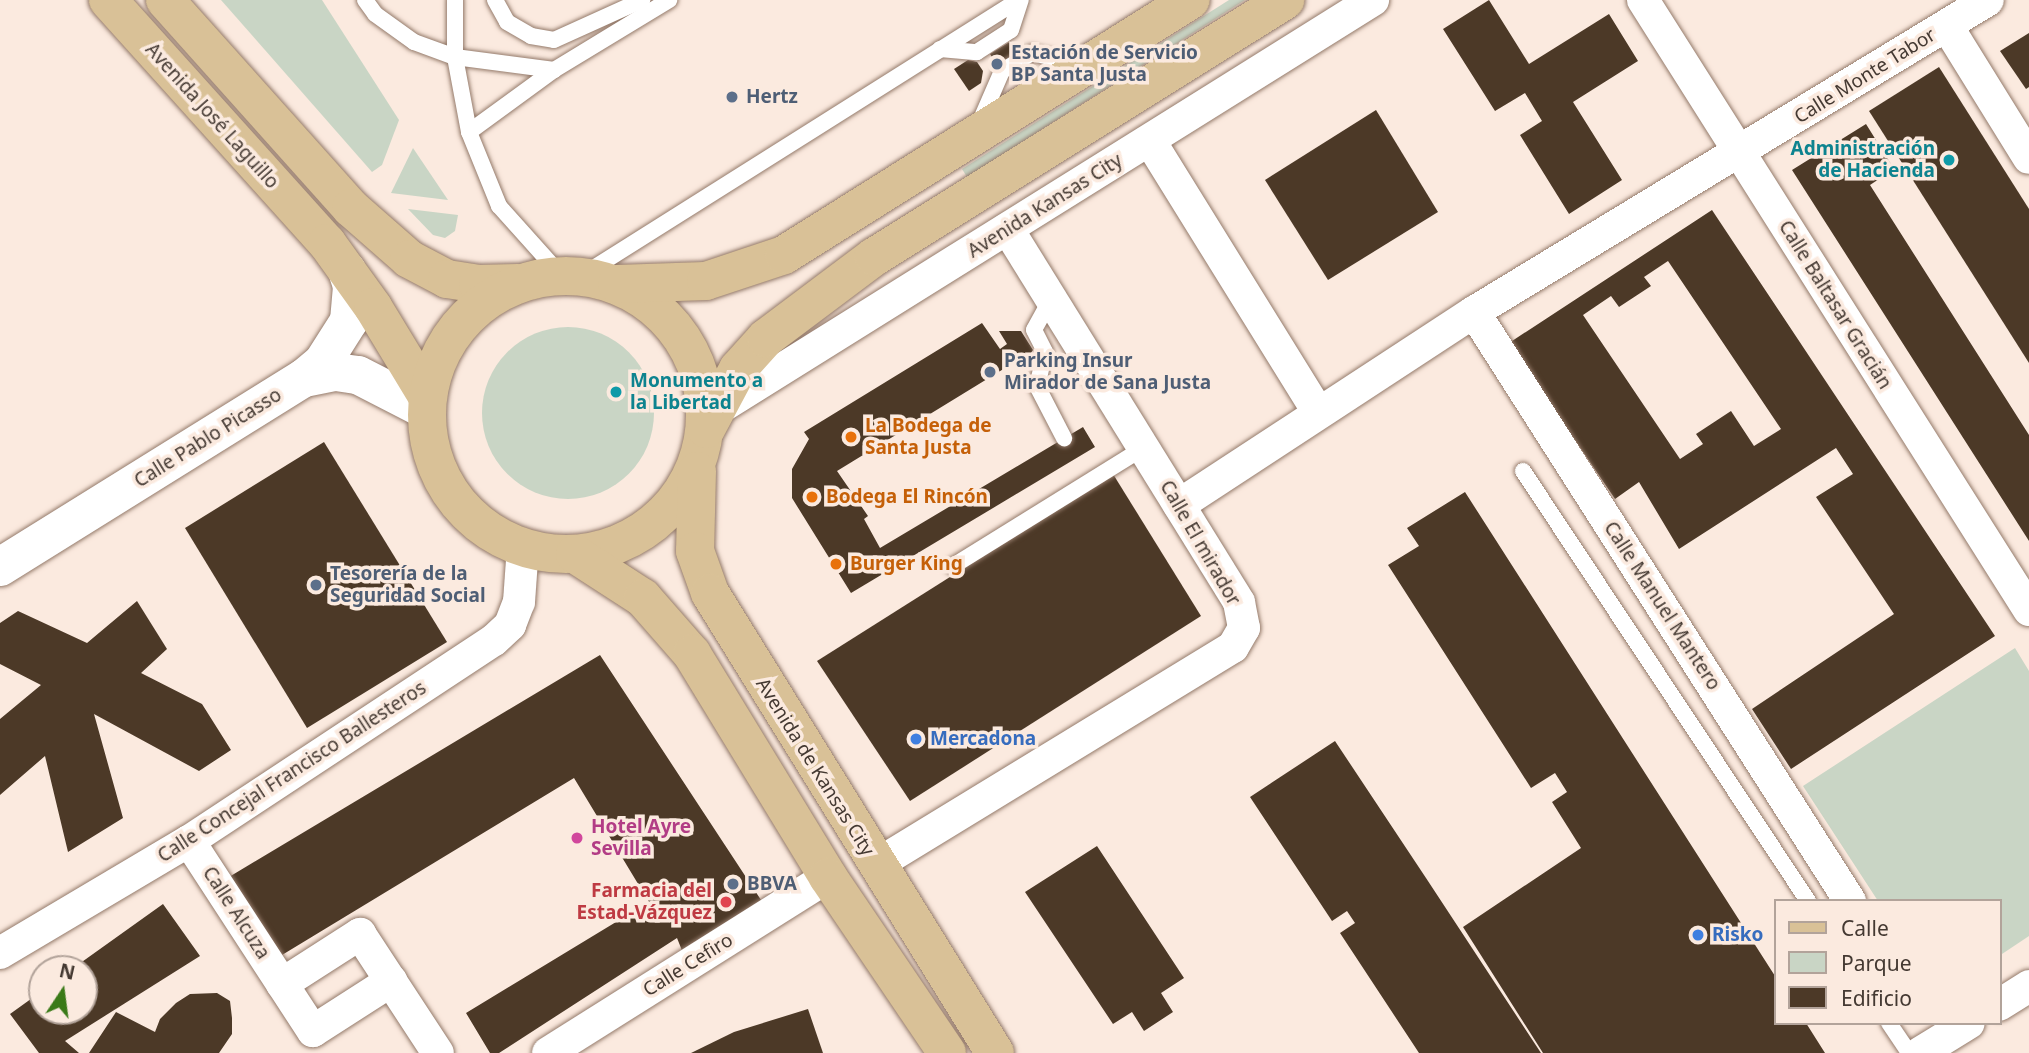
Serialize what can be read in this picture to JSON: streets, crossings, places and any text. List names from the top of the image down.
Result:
{
  "streets": {
    "main road": ["Avenida José Laguillo", "Calle Pablo Picasso", "Avenida de Kansas City"],
    "street": [
      "Calle Monte Tabor",
      "Avenida Kansas City",
      "Calle Baltasar Gracián",
      "Calle El mirador",
      "Calle Manuel Mantero",
      "Calle Concejal Francisco Ballesteros",
      "Calle Alcuza",
      "Calle Cefiro"
    ]
  },
  "crossings": [
    ["Calle Monte Tabor", "Calle Baltasar Gracián"],
    ["Avenida José Laguillo", "Calle Pablo Picasso"],
    ["Avenida Kansas City", "Calle El mirador"],
    ["Avenida Kansas City", "Avenida de Kansas City"],
    ["Calle El mirador", "Avenida de Kansas City"],
    ["Calle Concejal Francisco Ballesteros", "Calle Alcuza"]
  ],
  "places": [
    "Estación de Servicio BP Santa Justa",
    "Hertz",
    "Administración de Hacienda",
    "Parking Insur Mirador de Sana Justa",
    "Monumento a la Libertad",
    "La Bodega de Santa Justa",
    "Bodega El Rincón",
    "Burger King",
    "Tesorería de la Seguridad Social",
    "Mercadona",
    "Hotel Ayre Sevilla",
    "BBVA",
    "Farmacia del Estad-Vázquez",
    "Risko"
  ],
  "legend": ["Calle", "Parque", "Edificio"],
  "north": "top"
}
